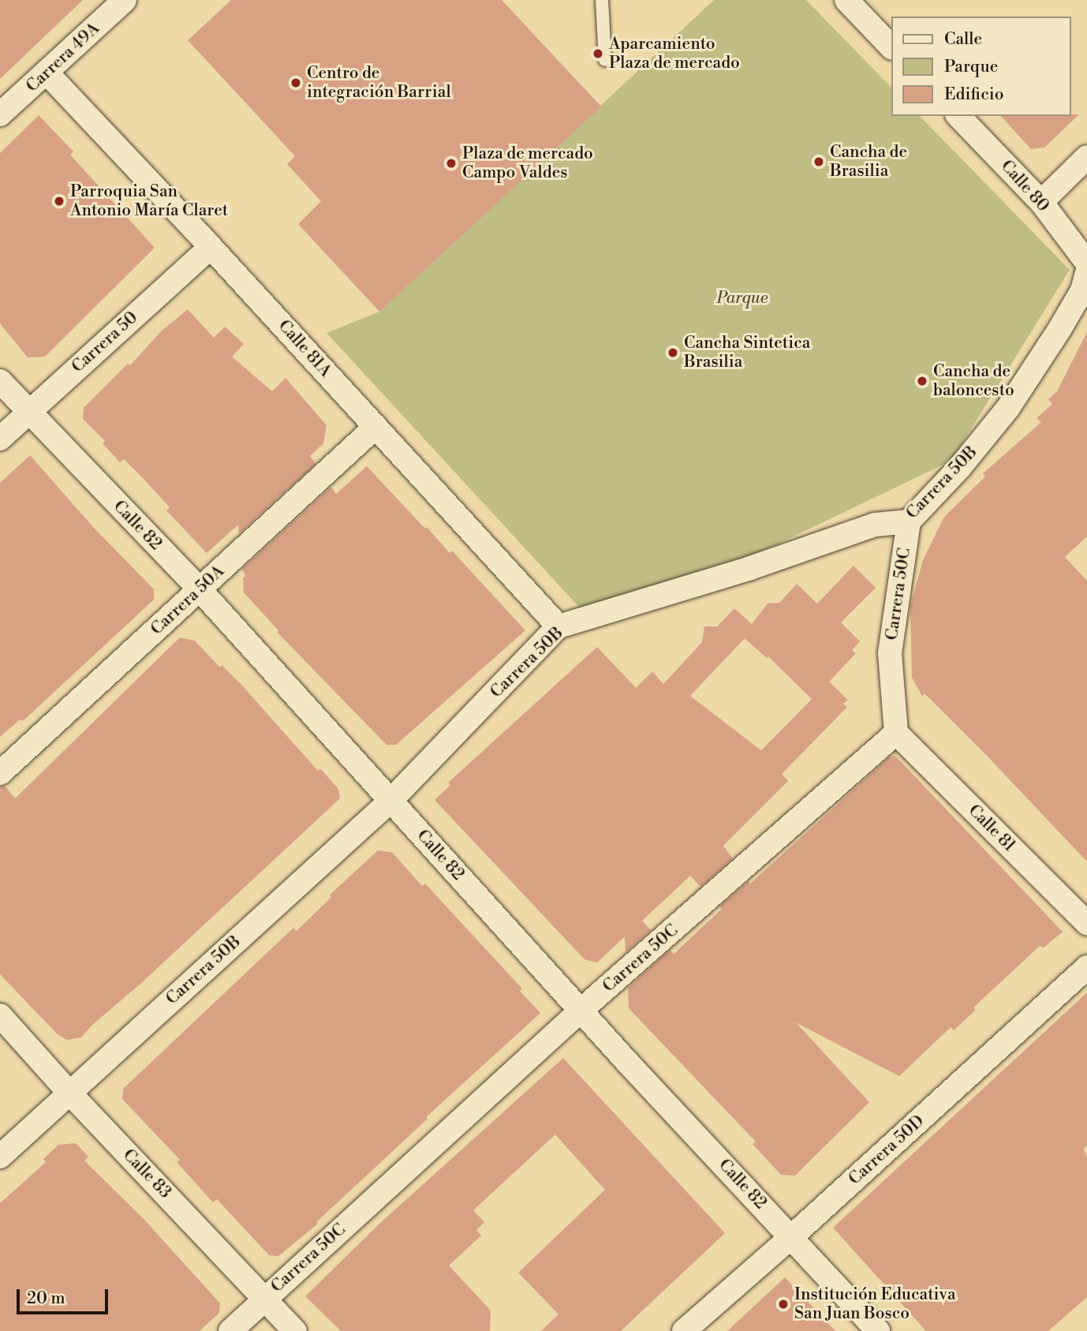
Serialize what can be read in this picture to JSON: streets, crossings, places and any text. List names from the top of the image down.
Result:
{
  "streets": {
    "street": [
      "Carrera 49A",
      "Calle 80",
      "Carrera 50",
      "Calle 81A",
      "Carrera 50B",
      "Calle 82",
      "Carrera 50C",
      "Carrera 50A",
      "Calle 81",
      "Carrera 50D",
      "Calle 83"
    ]
  },
  "crossings": [
    ["Carrera 49A", "Calle 81A"],
    ["Carrera 50", "Calle 81A"],
    ["Carrera 50", "Calle 82"],
    ["Calle 81A", "Carrera 50B"],
    ["Calle 81A", "Carrera 50A"],
    ["Carrera 50B", "Calle 82"],
    ["Carrera 50B", "Carrera 50C"],
    ["Carrera 50B", "Calle 83"],
    ["Calle 82", "Carrera 50C"],
    ["Calle 82", "Carrera 50A"],
    ["Calle 82", "Carrera 50D"],
    ["Carrera 50C", "Calle 81"],
    ["Carrera 50C", "Calle 83"]
  ],
  "parks": ["Parque"],
  "places": [
    "Aparcamiento Plaza de mercado",
    "Centro de integración Barrial",
    "Cancha de Brasilia",
    "Plaza de mercado Campo Valdes",
    "Parroquia San Antonio María Claret",
    "Cancha Sintetica Brasilia",
    "Cancha de baloncesto",
    "Institución Educativa San Juan Bosco"
  ],
  "legend": ["Calle", "Parque", "Edificio"],
  "scale_bar": "20 m"
}
